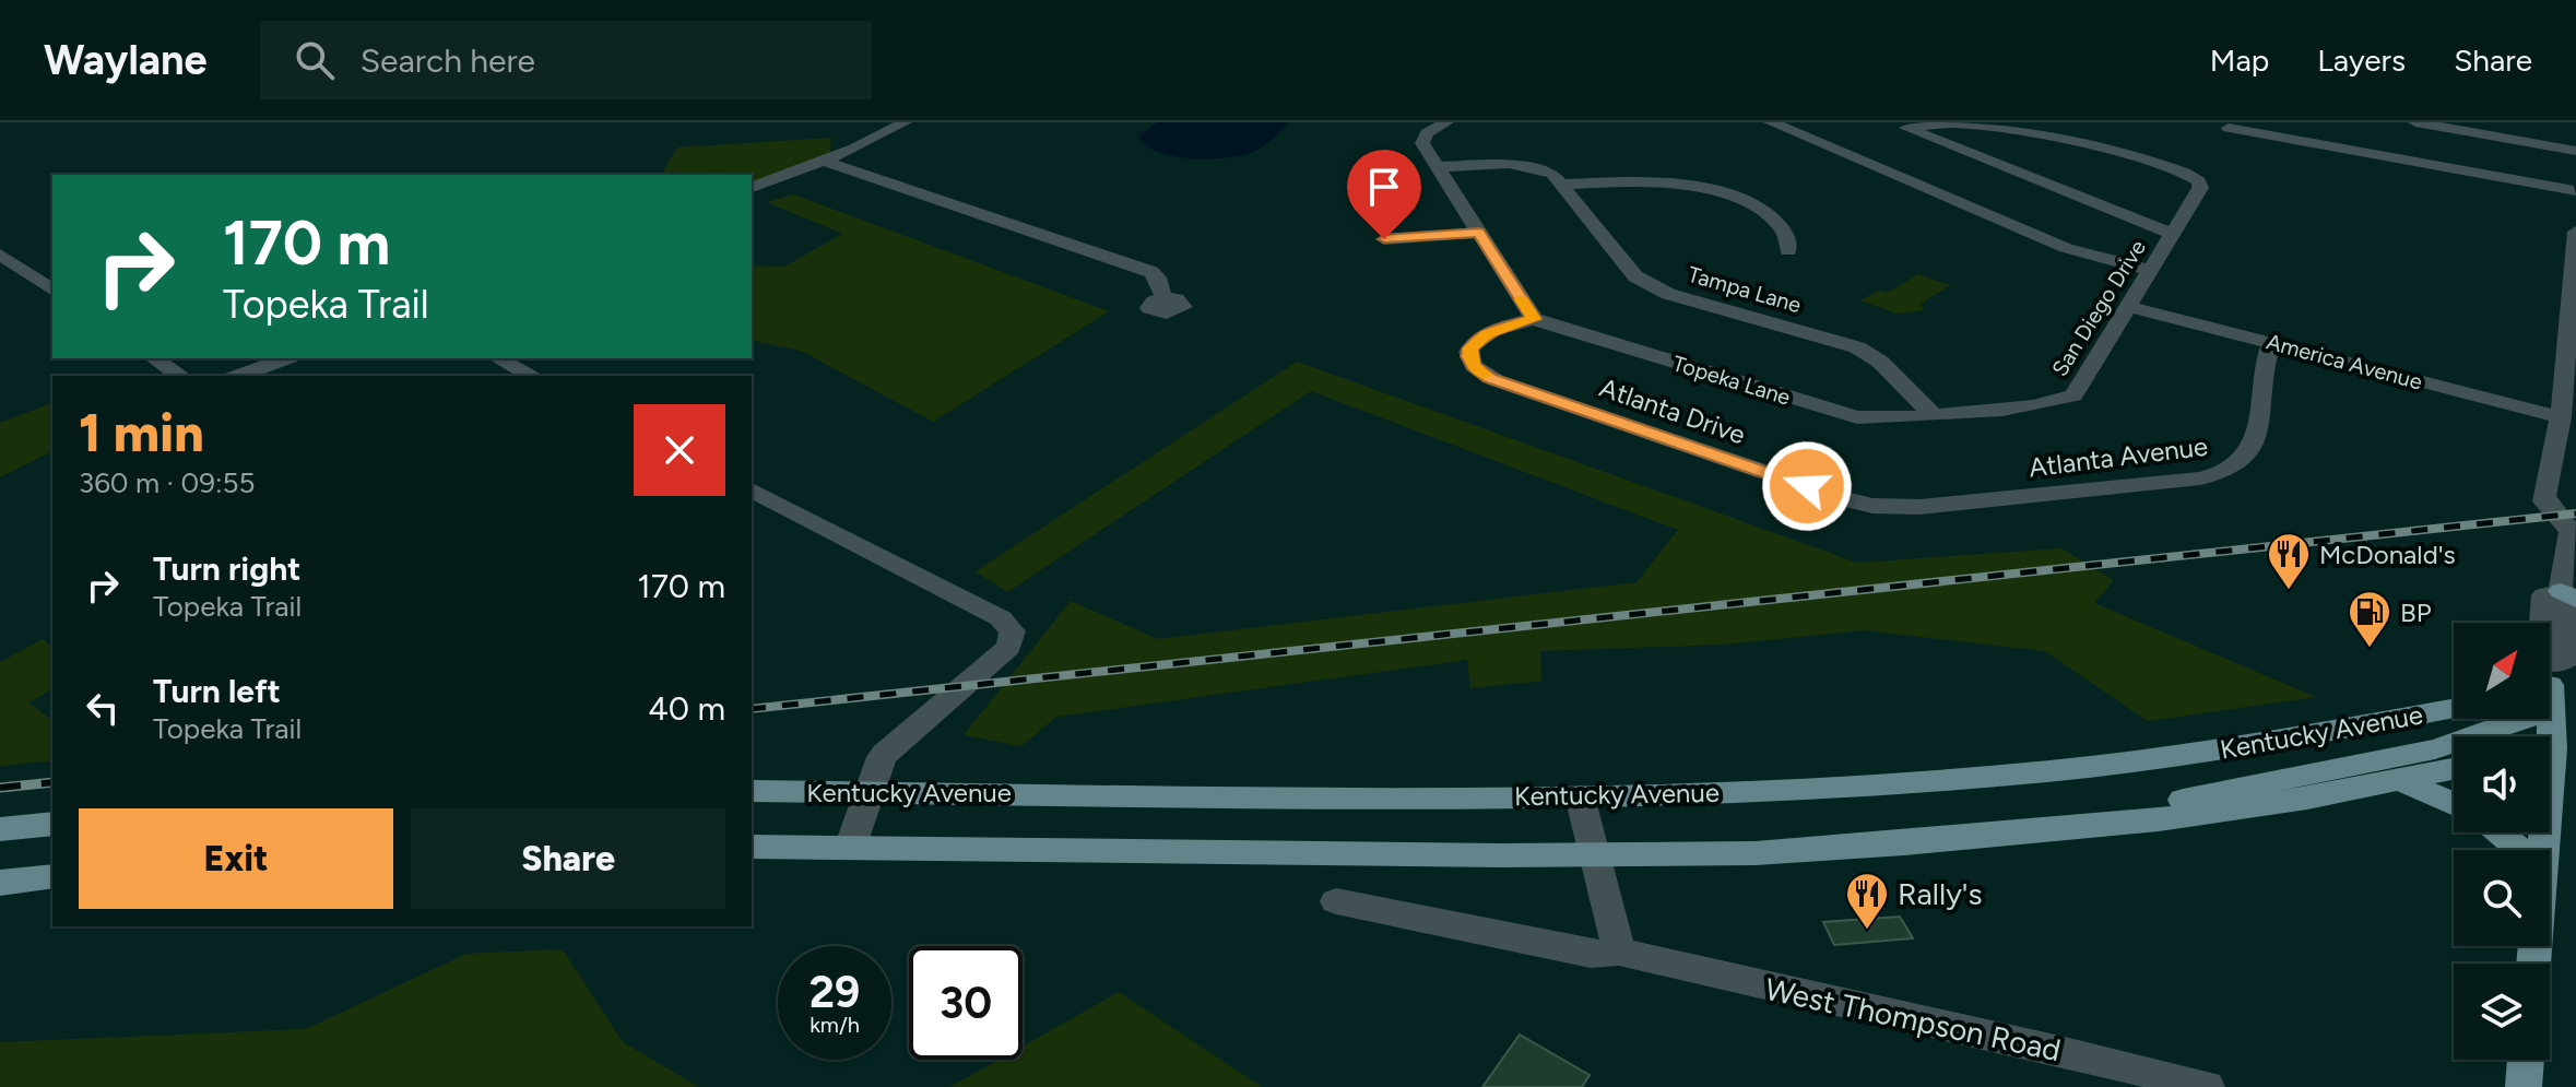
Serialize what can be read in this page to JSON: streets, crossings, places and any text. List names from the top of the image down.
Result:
{
  "streets": {
    "main road": ["Kentucky Avenue"],
    "street": [
      "Tampa Lane",
      "San Diego Drive",
      "America Avenue",
      "Topeka Lane",
      "Atlanta Drive",
      "Atlanta Avenue",
      "West Thompson Road"
    ]
  },
  "crossings": [
    ["Tampa Lane", "San Diego Drive"],
    ["Tampa Lane", "Topeka Lane"],
    ["San Diego Drive", "America Avenue"],
    ["San Diego Drive", "Topeka Lane"],
    ["America Avenue", "Atlanta Avenue"],
    ["Topeka Lane", "Atlanta Drive"],
    ["Atlanta Drive", "Atlanta Avenue"]
  ],
  "places": {
    "restaurant": ["McDonald's", "Rally's"],
    "fuel station": ["BP"]
  },
  "north": "top right",
  "page": {
    "header": "Waylane",
    "search": "Search here",
    "nav": ["Map", "Layers", "Share"],
    "turn": ["170 m", "Topeka Trail"],
    "heading": ["1 min", "360 m · 09:55"],
    "list": [
      {
        "name": "Turn right",
        "note": "Topeka Trail",
        "value": "170 m"
      },
      {
        "name": "Turn left",
        "note": "Topeka Trail",
        "value": "40 m"
      }
    ],
    "buttons": ["Exit", "Share"],
    "speed": "29 km/h",
    "limit": "30"
  }
}
